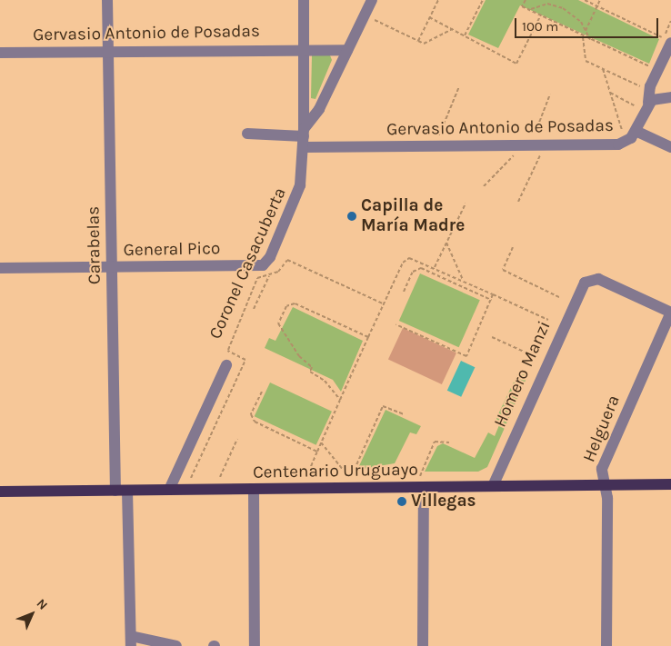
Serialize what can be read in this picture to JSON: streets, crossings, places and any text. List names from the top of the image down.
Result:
{
  "streets": {
    "main road": ["Centenario Uruguayo"],
    "street": [
      "Gervasio Antonio de Posadas",
      "Carabelas",
      "General Pico",
      "Coronel Casacuberta",
      "Homero Manzi",
      "Helguera"
    ]
  },
  "crossings": [
    ["Gervasio Antonio de Posadas", "Carabelas"],
    ["Gervasio Antonio de Posadas", "Coronel Casacuberta"],
    ["Carabelas", "General Pico"],
    ["Carabelas", "Centenario Uruguayo"],
    ["General Pico", "Coronel Casacuberta"],
    ["Coronel Casacuberta", "Centenario Uruguayo"],
    ["Homero Manzi", "Helguera"],
    ["Homero Manzi", "Centenario Uruguayo"],
    ["Helguera", "Centenario Uruguayo"]
  ],
  "places": ["Capilla de María Madre", "Villegas"],
  "scale_bar": "100 m",
  "north": "top right"
}
